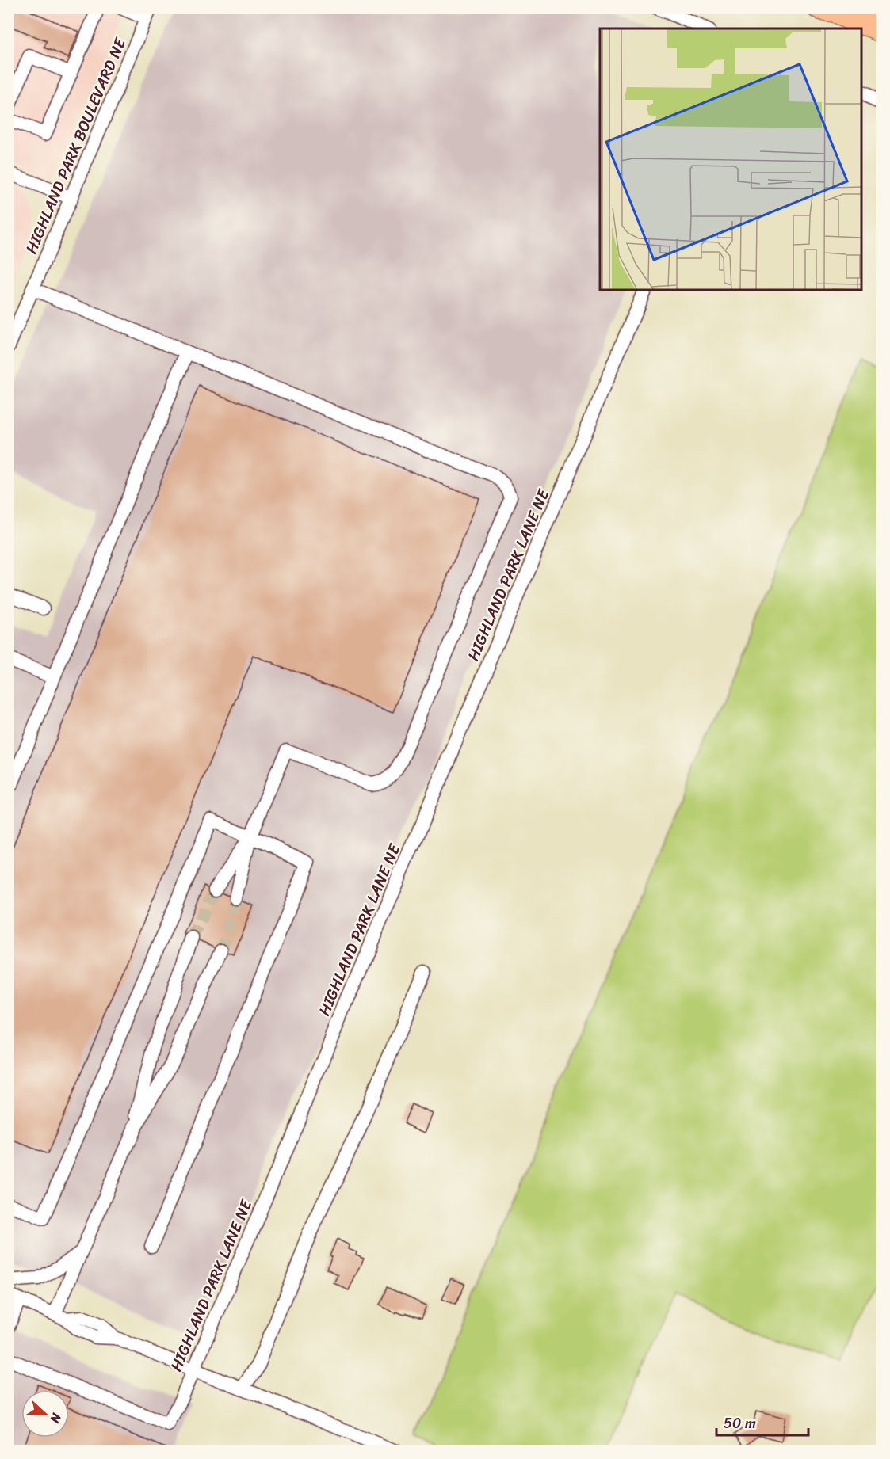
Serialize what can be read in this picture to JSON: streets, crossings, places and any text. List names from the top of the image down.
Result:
{
  "streets": {
    "street": ["HIGHLAND PARK BOULEVARD NE", "HIGHLAND PARK LANE NE"]
  },
  "scale_bar": "50 m",
  "north": "right"
}
